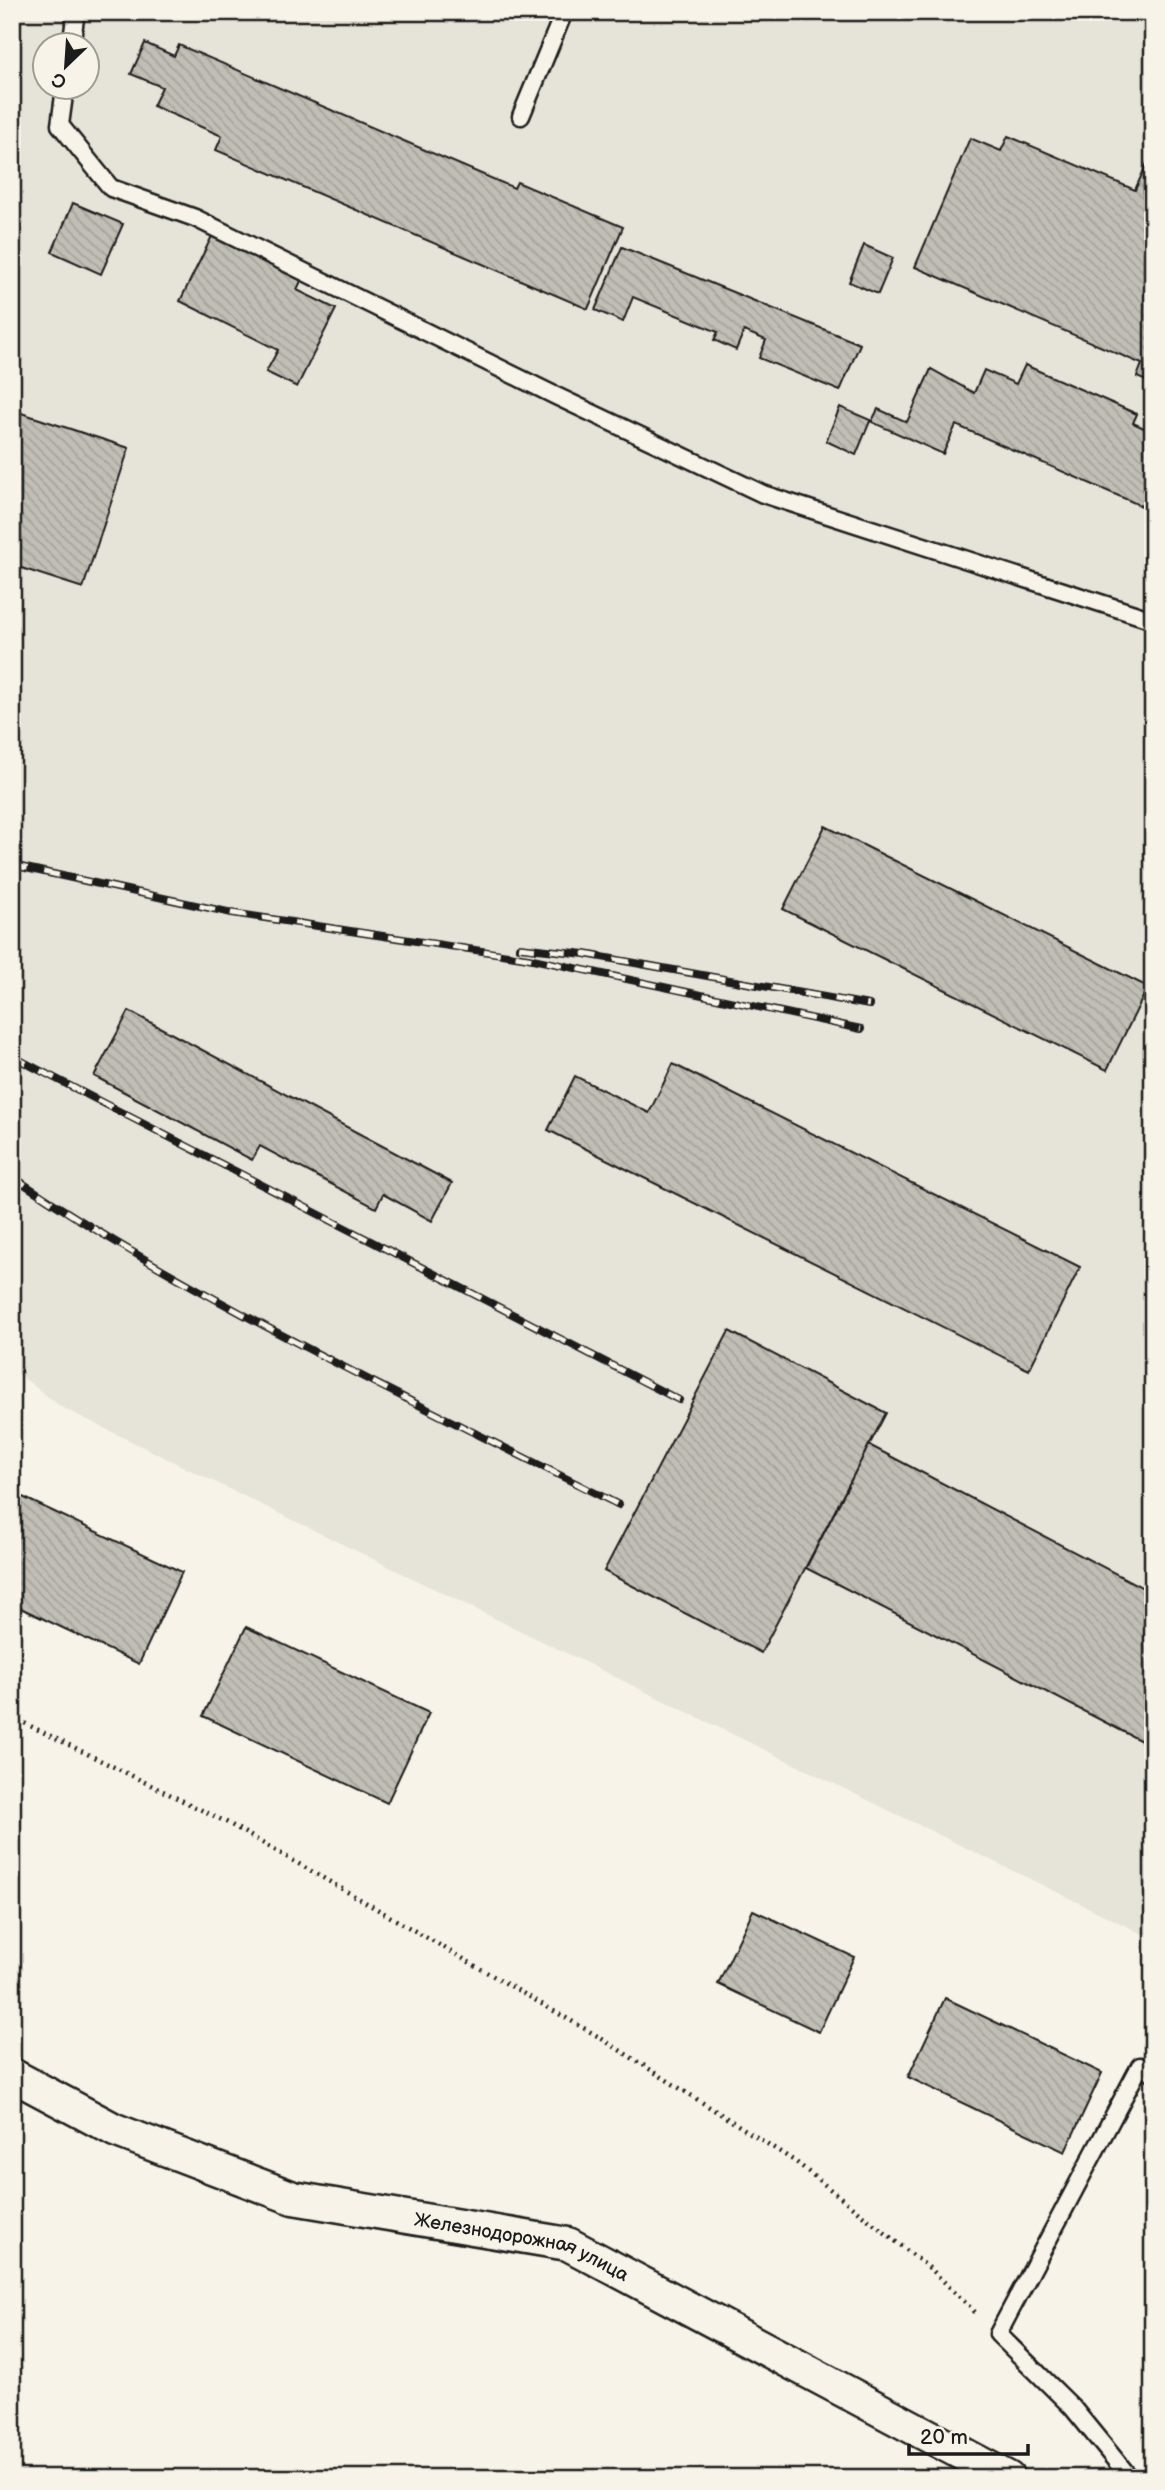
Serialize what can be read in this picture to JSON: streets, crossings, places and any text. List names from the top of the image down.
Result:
{
  "streets": {
    "street": ["Железнодорожная улица"]
  },
  "scale_bar": "20 m",
  "north": "bottom left"
}
